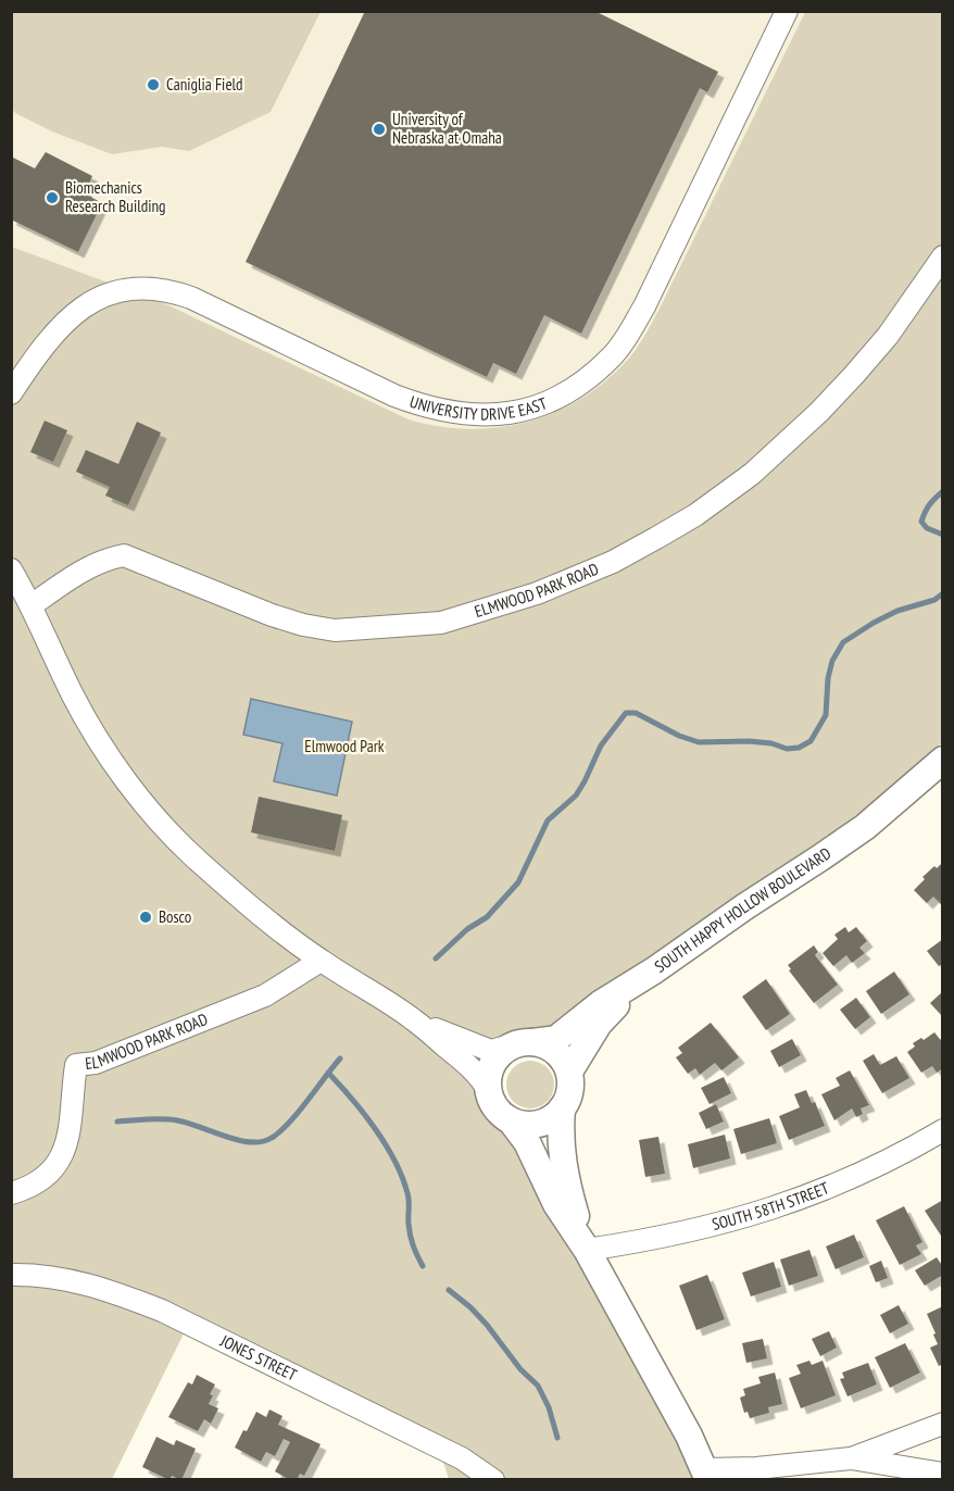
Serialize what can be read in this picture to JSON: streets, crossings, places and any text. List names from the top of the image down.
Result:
{
  "streets": {
    "street": [
      "UNIVERSITY DRIVE EAST",
      "ELMWOOD PARK ROAD",
      "SOUTH HAPPY HOLLOW BOULEVARD",
      "SOUTH 58TH STREET",
      "JONES STREET"
    ]
  },
  "parks": ["Elmwood Park"],
  "places": [
    "Caniglia Field",
    "University of Nebraska at Omaha",
    "Biomechanics Research Building",
    "Bosco"
  ]
}
